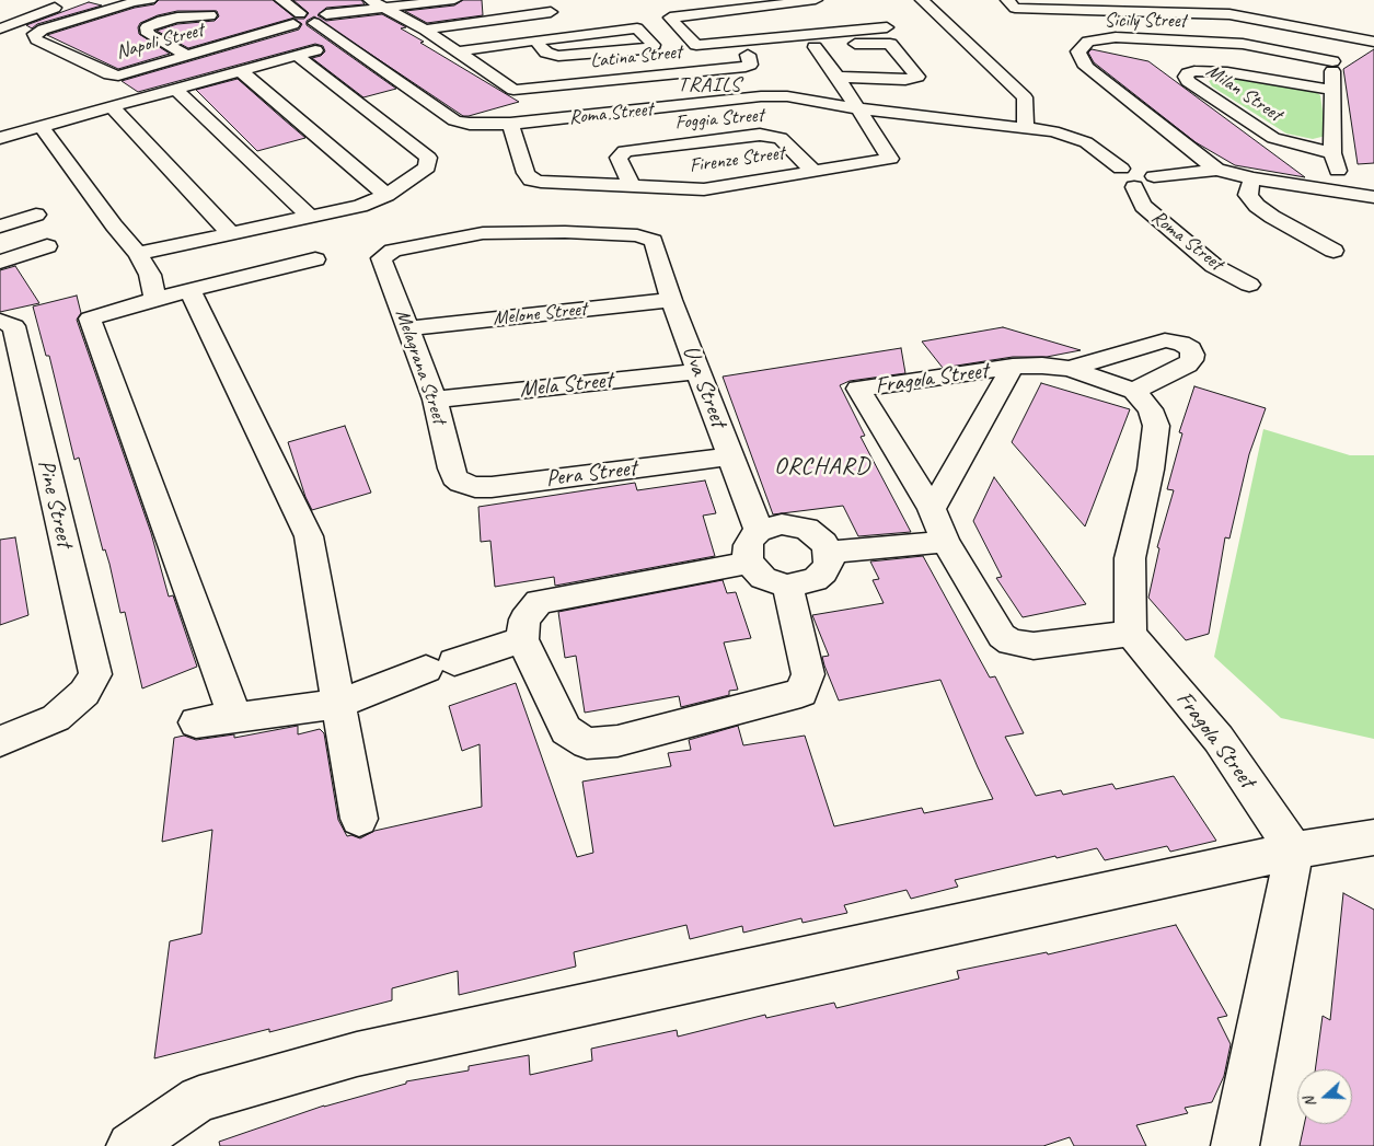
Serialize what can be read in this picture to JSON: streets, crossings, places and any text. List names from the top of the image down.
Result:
{
  "streets": {
    "street": [
      "Sicily Street",
      "Napoli Street",
      "Latina Street",
      "Milan Street",
      "Roma Street",
      "Foggia Street",
      "Firenze Street",
      "Melone Street",
      "Melagrana Street",
      "Fragola Street",
      "Mela Street",
      "Uva Street",
      "Pera Street",
      "Pine Street"
    ]
  },
  "crossings": [
    ["Roma Street", "Firenze Street"],
    ["Foggia Street", "Firenze Street"],
    ["Melone Street", "Melagrana Street"],
    ["Melone Street", "Uva Street"],
    ["Melagrana Street", "Mela Street"],
    ["Melagrana Street", "Uva Street"],
    ["Melagrana Street", "Pera Street"],
    ["Mela Street", "Uva Street"],
    ["Uva Street", "Pera Street"]
  ],
  "districts": ["TRAILS", "ORCHARD"],
  "north": "left"
}
